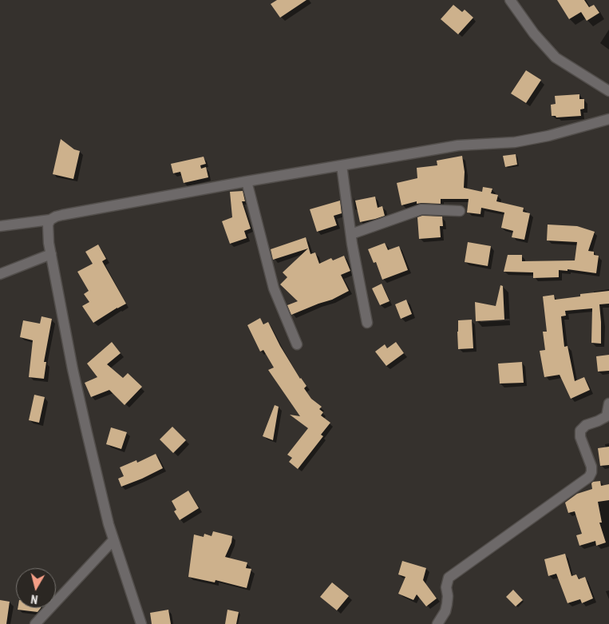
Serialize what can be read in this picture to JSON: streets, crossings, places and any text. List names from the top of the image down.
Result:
{
  "north": "bottom"
}
